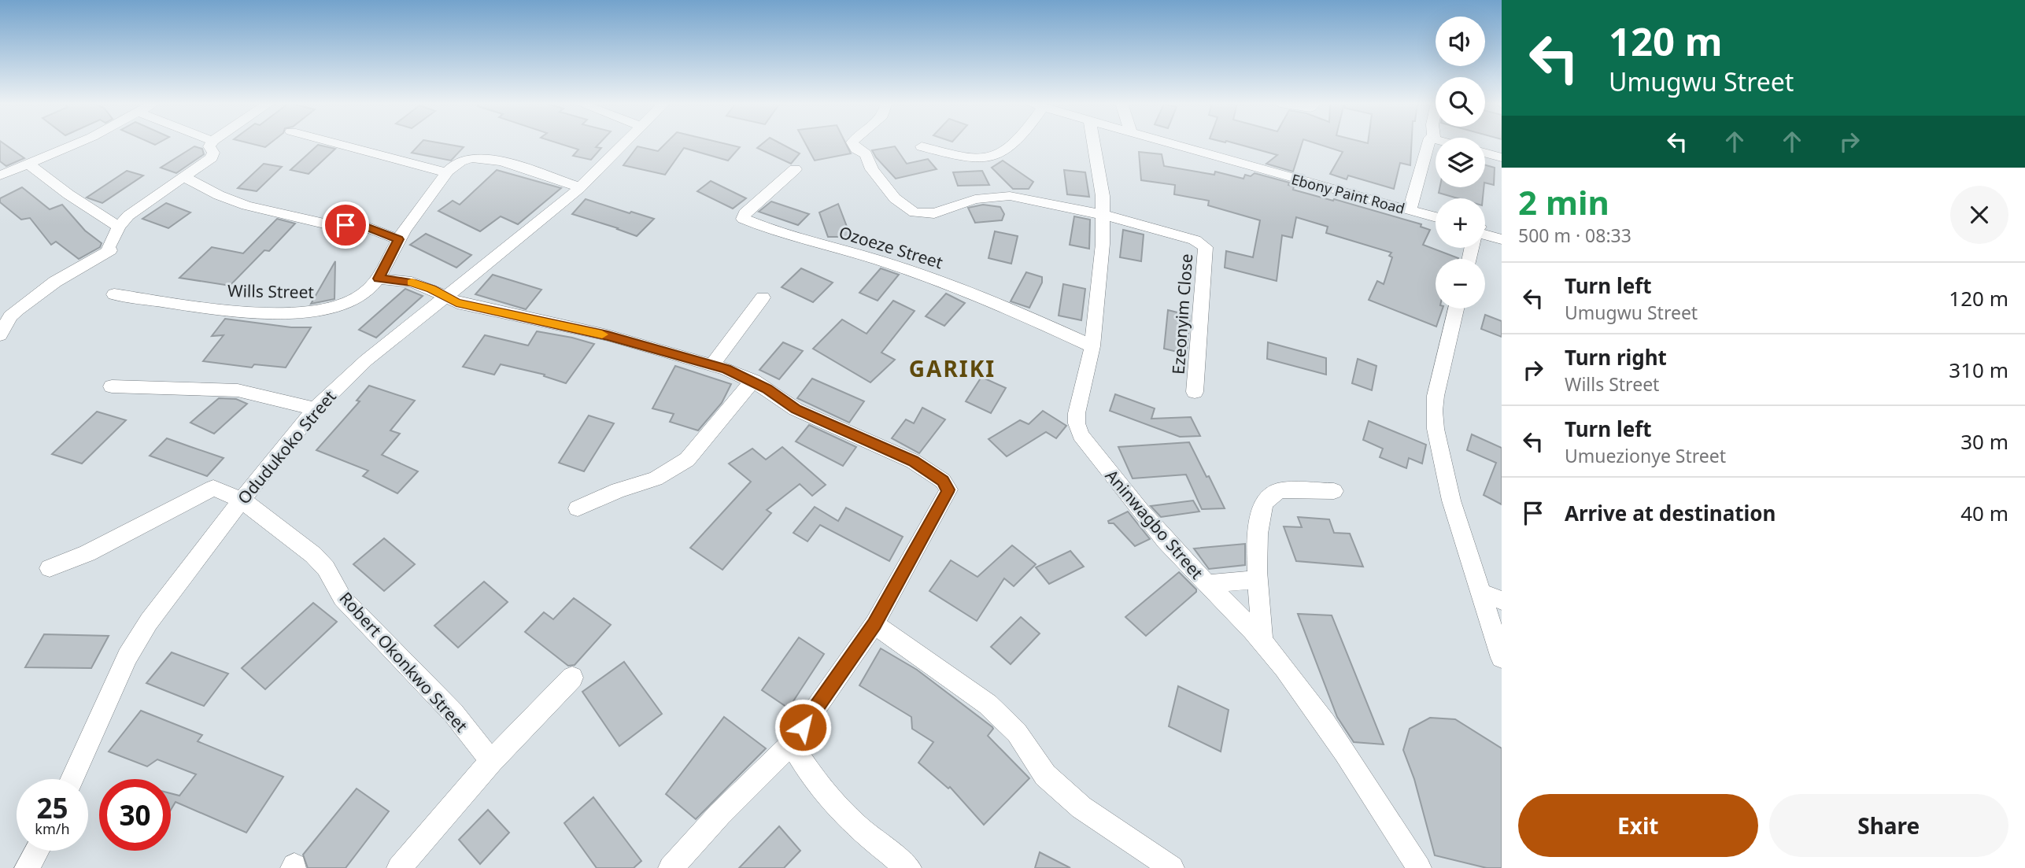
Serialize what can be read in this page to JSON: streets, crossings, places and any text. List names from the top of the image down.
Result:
{
  "streets": {
    "street": [
      "Ebony Paint Road",
      "Ozoeze Street",
      "Wills Street",
      "Ezeonyim Close",
      "Odudukoko Street",
      "Aninwagbo Street",
      "Robert Okonkwo Street"
    ]
  },
  "crossings": [
    ["Ozoeze Street", "Aninwagbo Street"],
    ["Wills Street", "Odudukoko Street"],
    ["Ezeonyim Close", "Aninwagbo Street"],
    ["Odudukoko Street", "Robert Okonkwo Street"]
  ],
  "districts": ["GARIKI"],
  "page": {
    "turn": ["120 m", "Umugwu Street"],
    "map_buttons": ["+", "−"],
    "heading": ["2 min", "500 m · 08:33"],
    "list": [
      {
        "name": "Turn left",
        "note": "Umugwu Street",
        "value": "120 m"
      },
      {
        "name": "Turn right",
        "note": "Wills Street",
        "value": "310 m"
      },
      {
        "name": "Turn left",
        "note": "Umuezionye Street",
        "value": "30 m"
      },
      {
        "name": "Arrive at destination",
        "value": "40 m"
      }
    ],
    "speed": "25 km/h",
    "limit": "30",
    "buttons": ["Exit", "Share"]
  }
}
